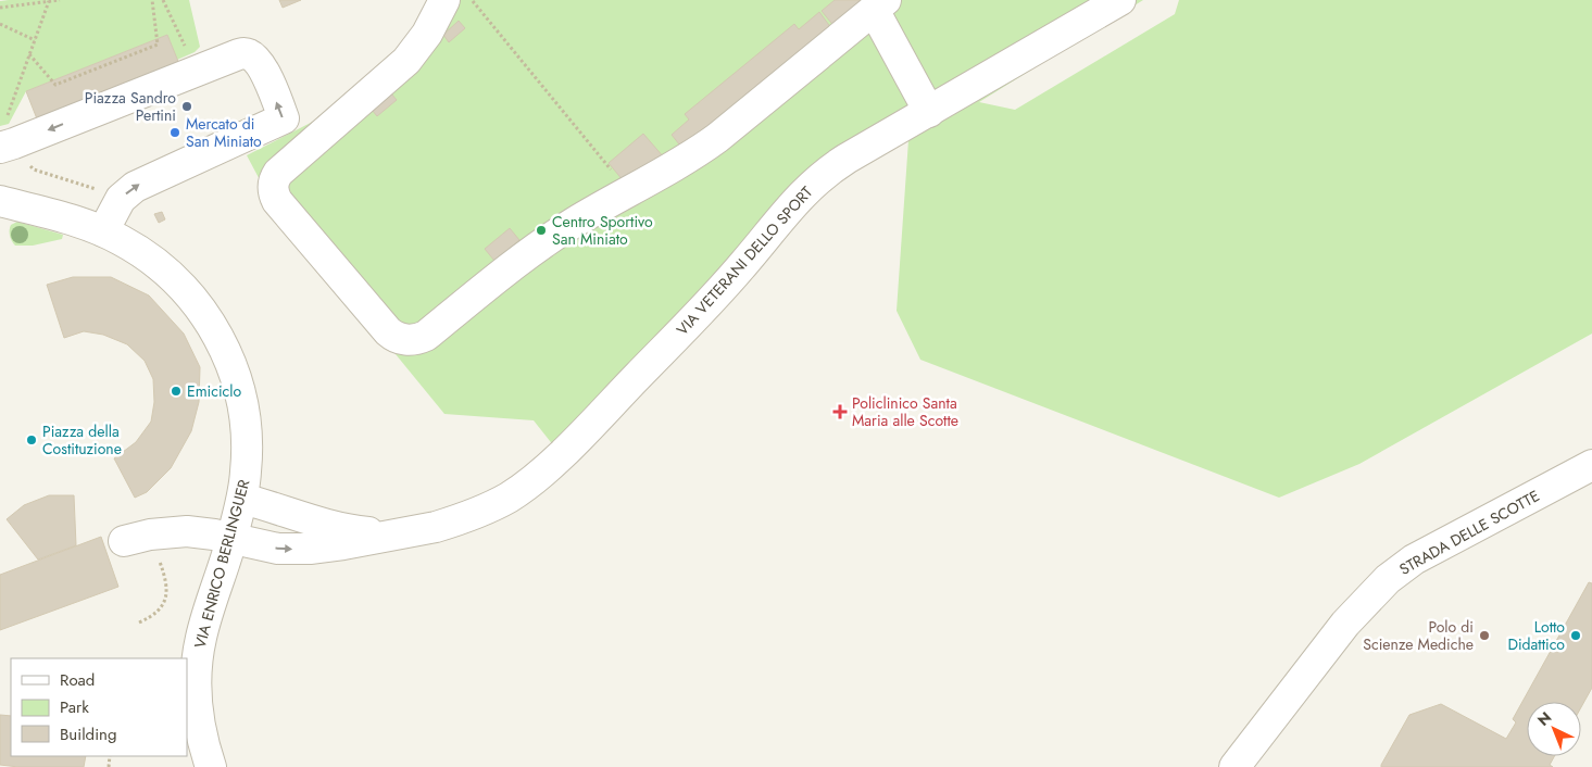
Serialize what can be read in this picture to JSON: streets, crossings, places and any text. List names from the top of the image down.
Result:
{
  "streets": {
    "street": ["VIA VETERANI DELLO SPORT", "STRADA DELLE SCOTTE", "VIA ENRICO BERLINGUER"]
  },
  "crossings": [
    ["VIA VETERANI DELLO SPORT", "VIA ENRICO BERLINGUER"]
  ],
  "places": {
    "other": [
      "Piazza Sandro Pertini",
      "Mercato di San Miniato",
      "Centro Sportivo San Miniato",
      "Emiciclo",
      "Piazza della Costituzione",
      "Polo di Scienze Mediche",
      "Lotto Didattico"
    ],
    "health": ["Policlinico Santa Maria alle Scotte"]
  },
  "legend": ["Road", "Park", "Building"],
  "north": "top left"
}
